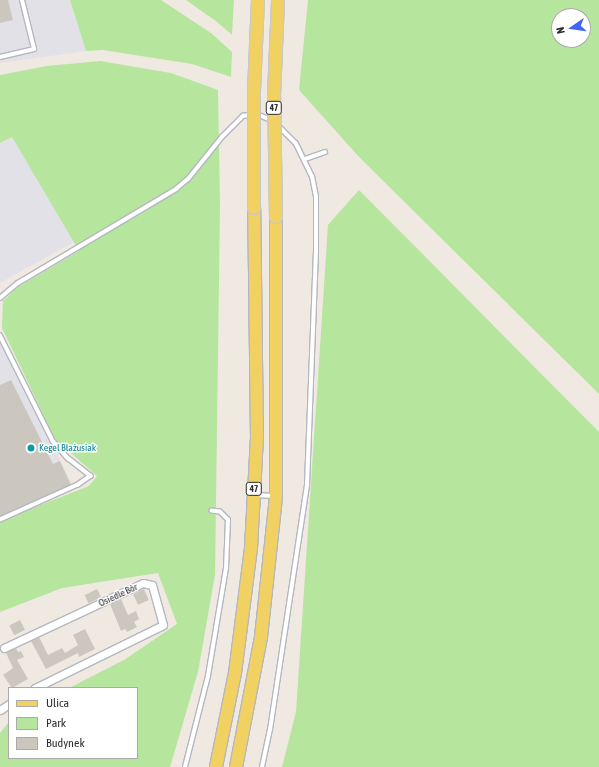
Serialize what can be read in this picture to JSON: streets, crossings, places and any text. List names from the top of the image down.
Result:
{
  "streets": {
    "main road": ["47"],
    "street": ["Osiedle Bór"]
  },
  "places": ["Kegel Błażusiak"],
  "legend": ["Ulica", "Park", "Budynek"],
  "north": "left"
}
